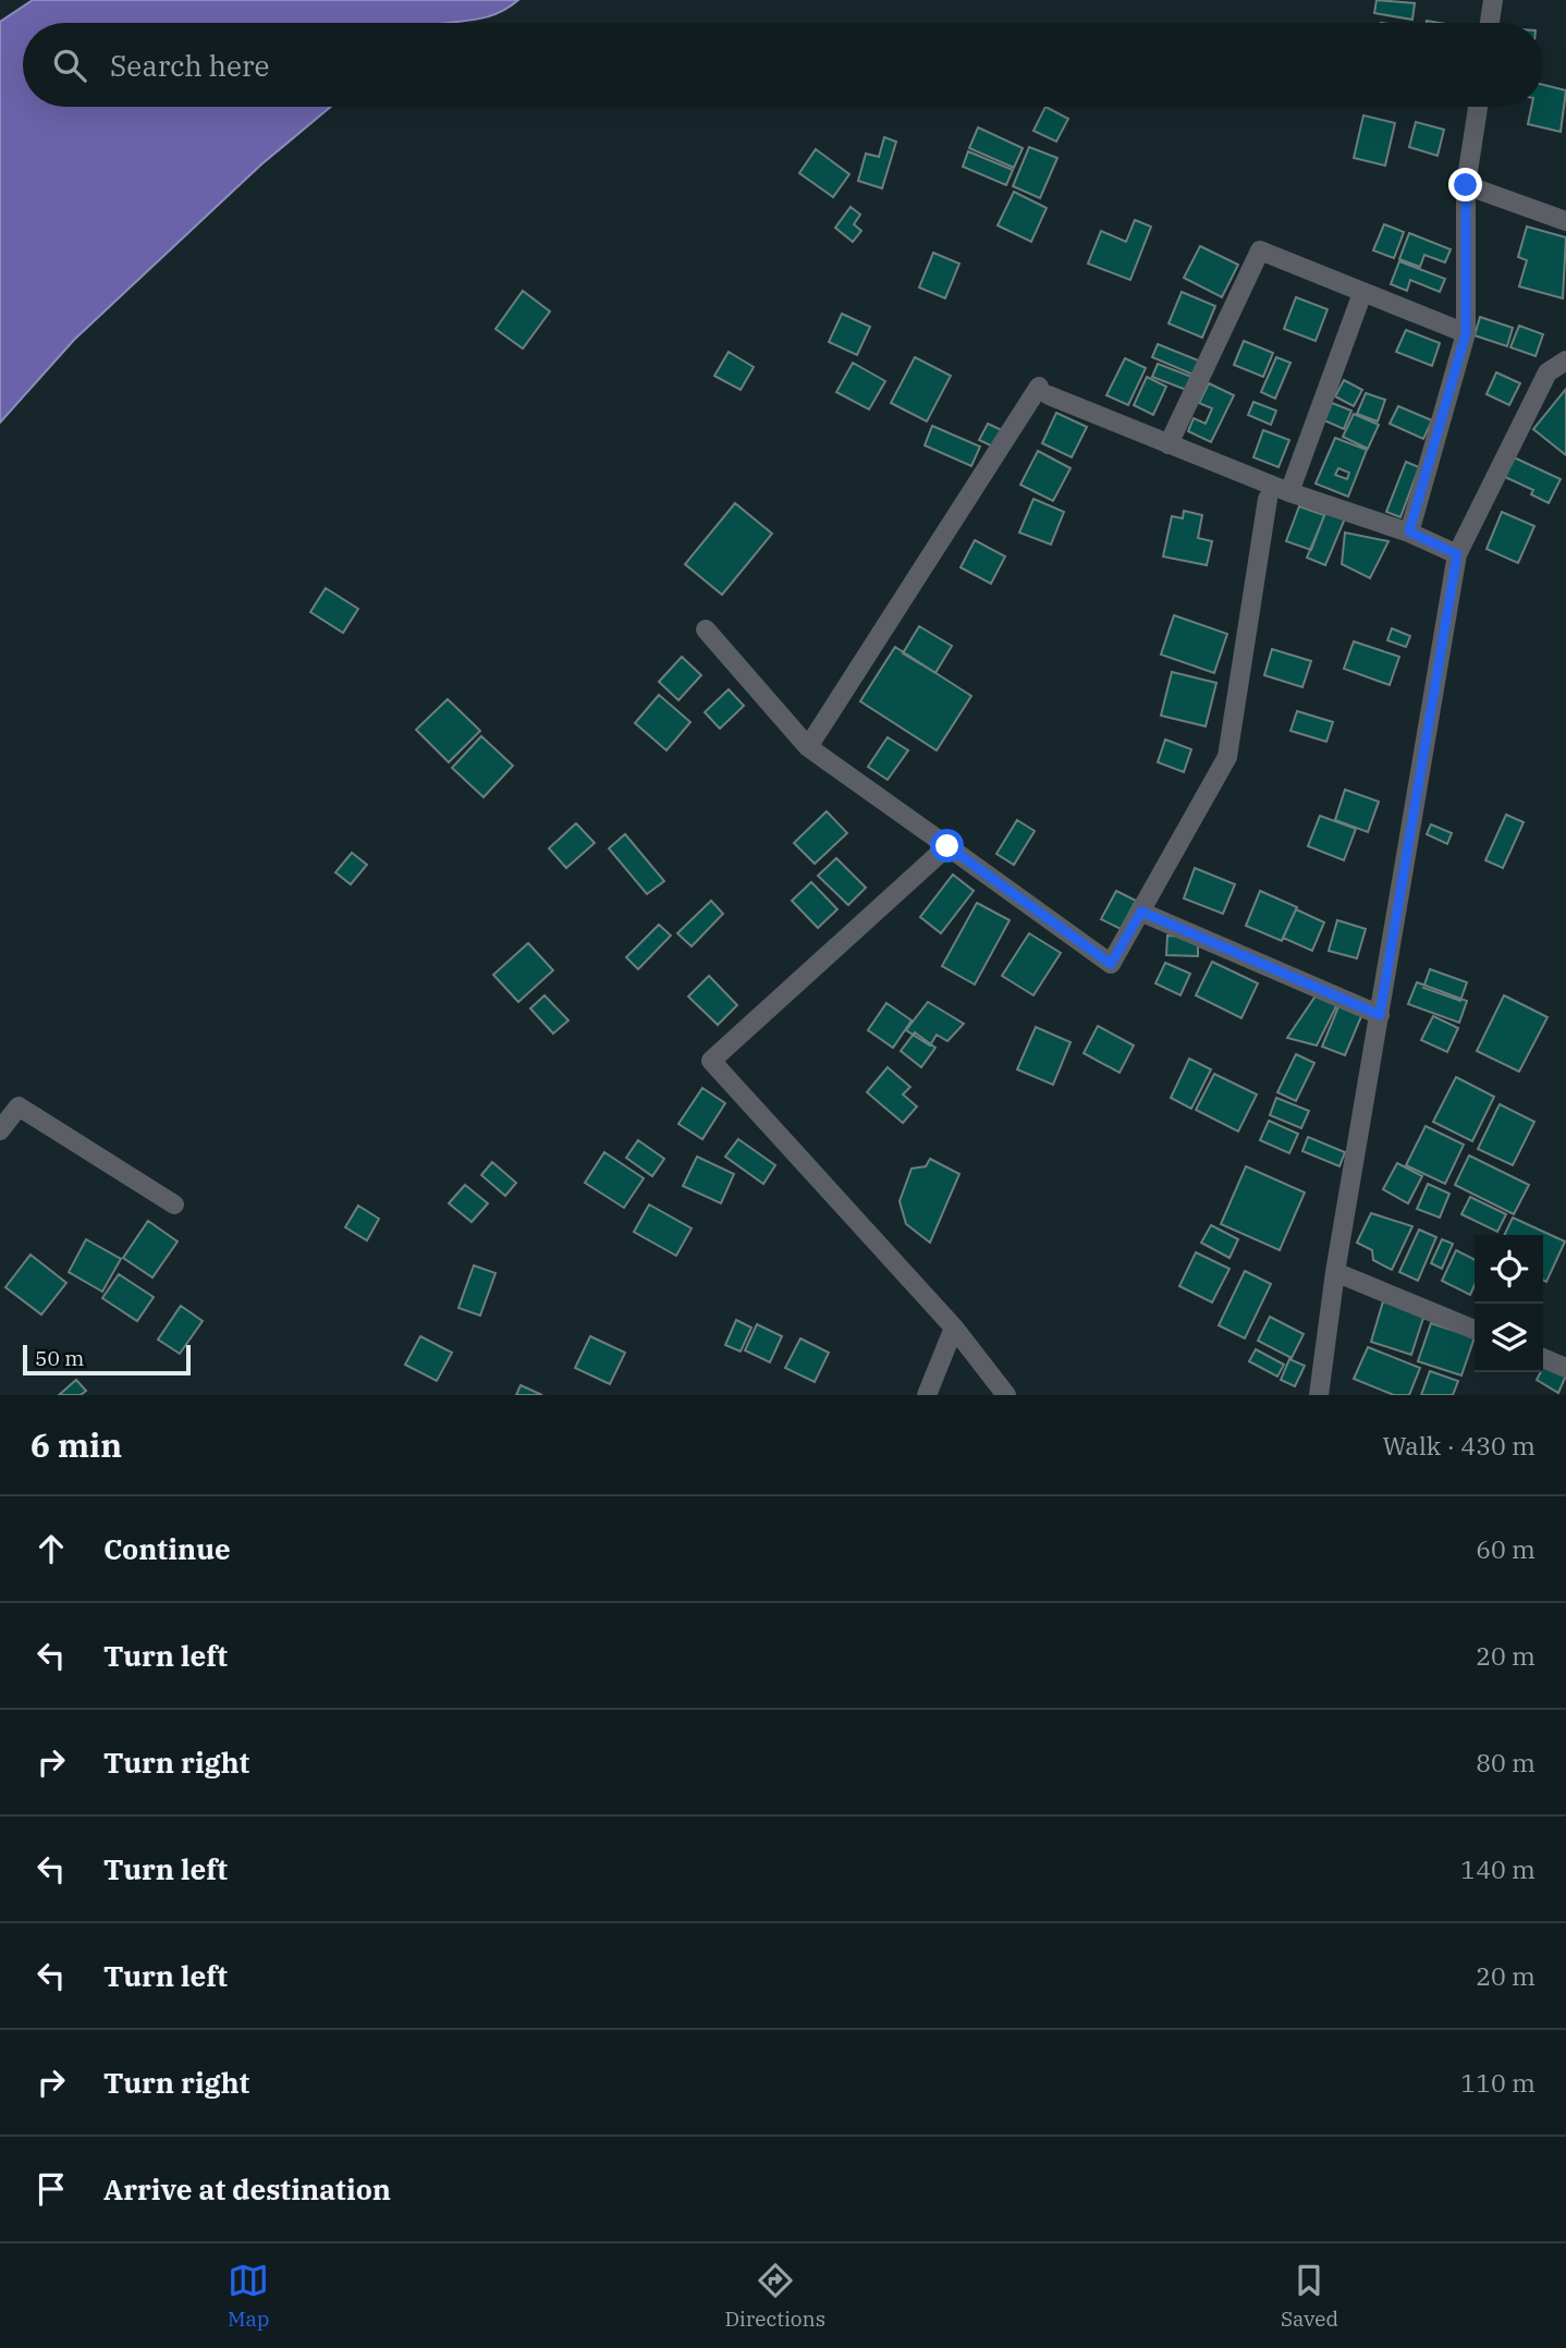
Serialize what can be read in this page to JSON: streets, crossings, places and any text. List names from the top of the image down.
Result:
{
  "scale_bar": "50 m",
  "page": {
    "search": "Search here",
    "scale": "50 m",
    "heading": ["6 min", "Walk · 430 m"],
    "list": [
      ["Continue", "60 m"],
      ["Turn left", "20 m"],
      ["Turn right", "80 m"],
      ["Turn left", "140 m"],
      ["Turn left", "20 m"],
      ["Turn right", "110 m"],
      "Arrive at destination"
    ],
    "nav": ["Map", "Directions", "Saved"]
  }
}
